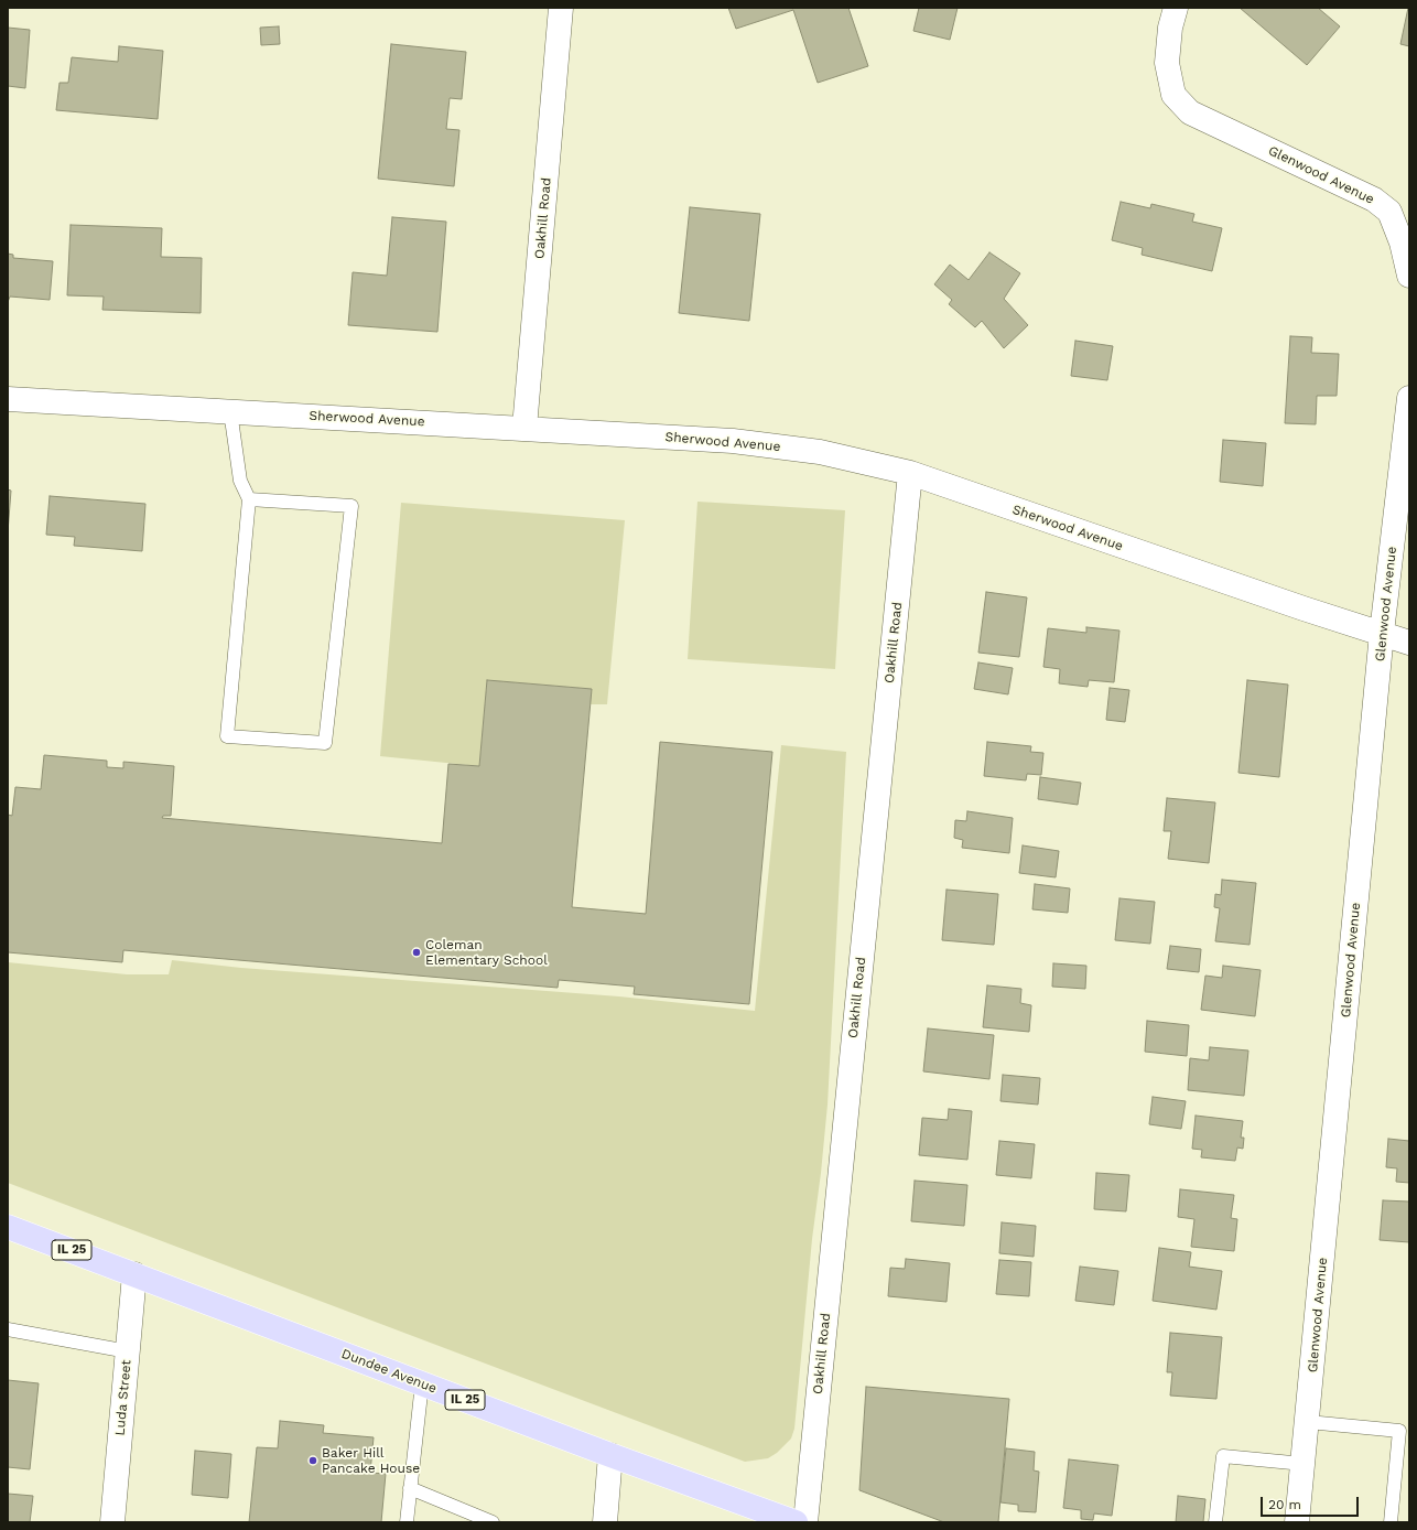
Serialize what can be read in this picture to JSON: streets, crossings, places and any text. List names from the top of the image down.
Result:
{
  "streets": {
    "main road": ["IL 25", "Dundee Avenue"],
    "street": [
      "Glenwood Avenue",
      "Oakhill Road",
      "Sherwood Avenue",
      "Luda Street"
    ]
  },
  "crossings": [
    ["Glenwood Avenue", "Sherwood Avenue"],
    ["Oakhill Road", "Sherwood Avenue"],
    ["Dundee Avenue", "Luda Street"]
  ],
  "places": ["Coleman Elementary School", "Baker Hill Pancake House"],
  "scale_bar": "20 m"
}
